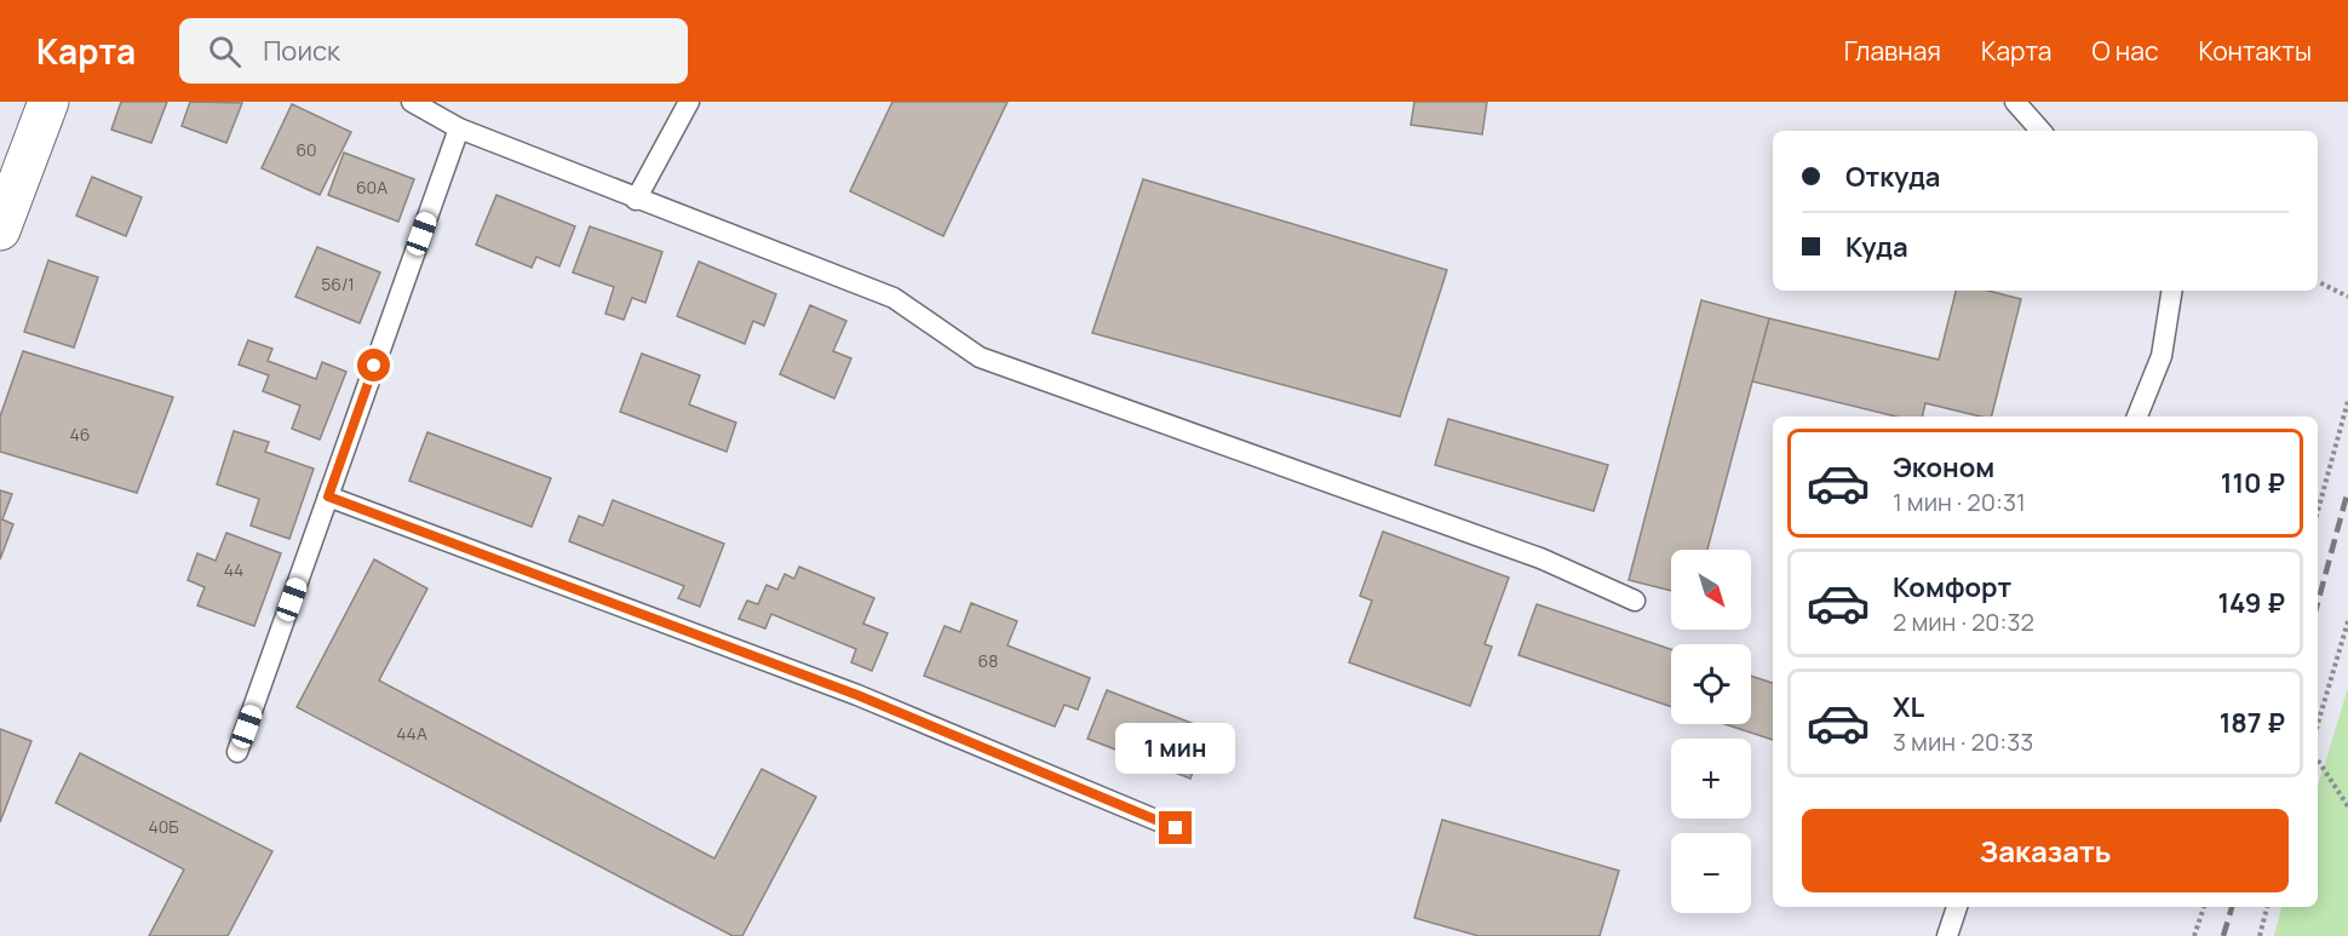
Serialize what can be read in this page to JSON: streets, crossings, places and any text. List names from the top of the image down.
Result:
{
  "house_numbers": [
    "60",
    "60А",
    "56/1",
    "46",
    "44",
    "68",
    "44А",
    "40Б"
  ],
  "north": "bottom right",
  "page": {
    "header": "Карта",
    "search": "Поиск",
    "nav": [
      "Главная",
      "Карта",
      "О нас",
      "Контакты"
    ],
    "banner": ["Откуда", "Куда"],
    "list": [
      {
        "name": "Эконом",
        "note": "1 мин · 20:31",
        "value": "110 ₽"
      },
      {
        "name": "Комфорт",
        "note": "2 мин · 20:32",
        "value": "149 ₽"
      },
      {
        "name": "XL",
        "note": "3 мин · 20:33",
        "value": "187 ₽"
      }
    ],
    "map_buttons": ["+", "−"],
    "bubble": "1 мин",
    "buttons": "Заказать"
  }
}
